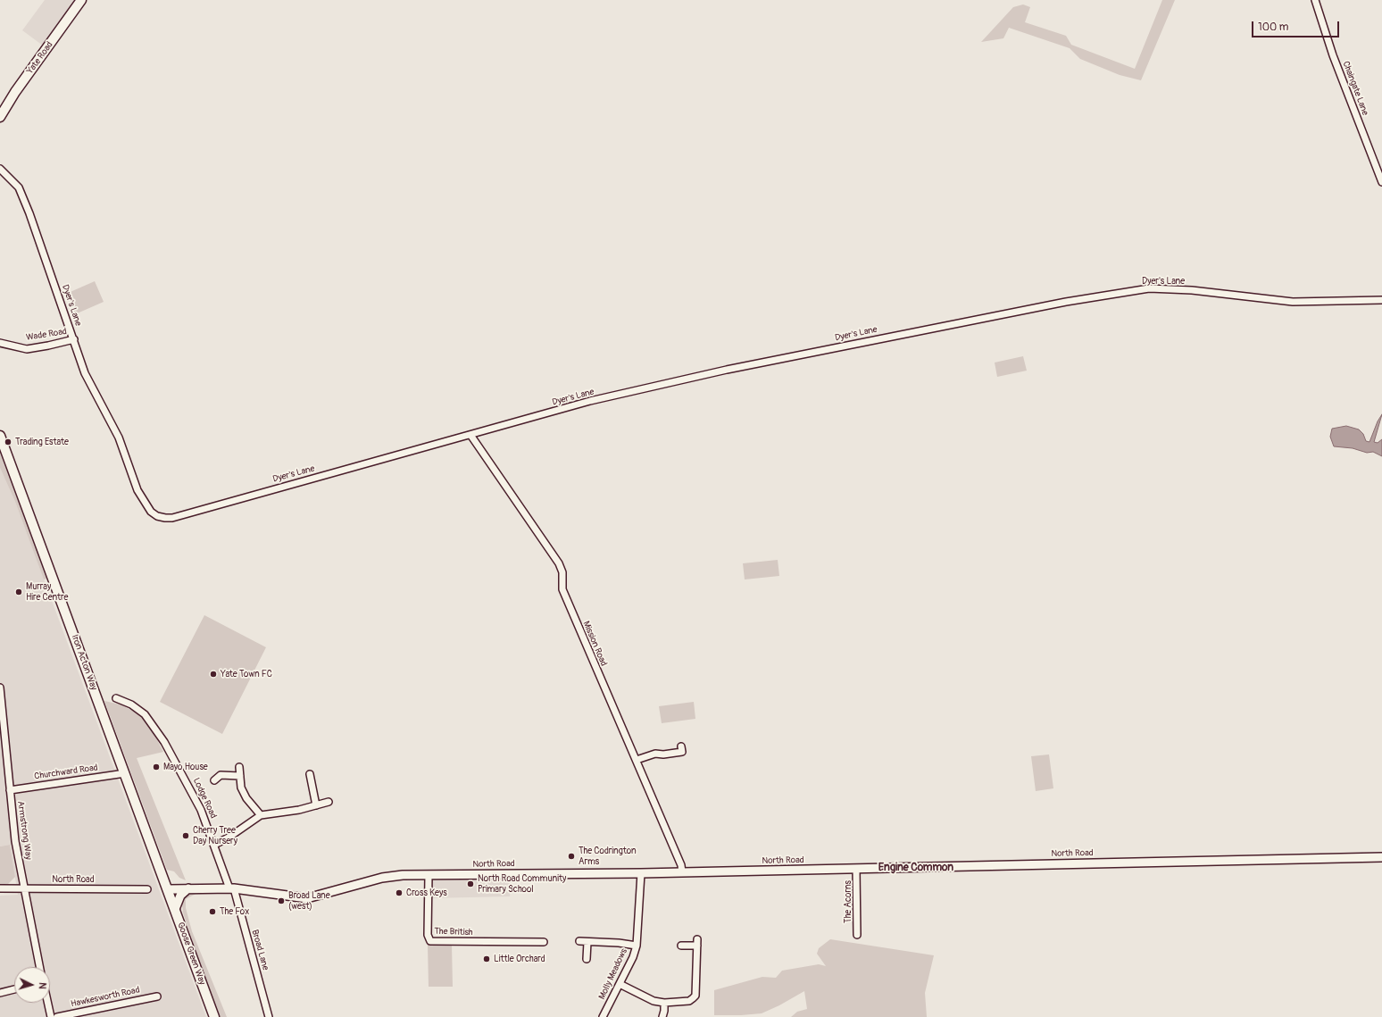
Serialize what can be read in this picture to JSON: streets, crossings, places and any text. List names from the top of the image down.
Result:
{
  "streets": {
    "main road": ["Yate Road", "Iron Acton Way", "Goose Green Way"],
    "street": [
      "Chaingate Lane",
      "Dyer's Lane",
      "Wade Road",
      "Mission Road",
      "Churchward Road",
      "Lodge Road",
      "Armstrong Way",
      "North Road",
      "The Acorns",
      "The British",
      "Broad Lane",
      "Molly Meadows",
      "Hawkesworth Road"
    ]
  },
  "crossings": [
    ["Dyer's Lane", "Wade Road"],
    ["Dyer's Lane", "Mission Road"],
    ["Mission Road", "North Road"],
    ["Iron Acton Way", "Churchward Road"],
    ["Iron Acton Way", "North Road"],
    ["Iron Acton Way", "Goose Green Way"],
    ["Churchward Road", "Armstrong Way"],
    ["Lodge Road", "North Road"],
    ["Lodge Road", "Broad Lane"],
    ["Armstrong Way", "North Road"],
    ["North Road", "The Acorns"],
    ["North Road", "The British"],
    ["North Road", "Broad Lane"],
    ["North Road", "Goose Green Way"],
    ["North Road", "Molly Meadows"]
  ],
  "districts": ["Engine Common"],
  "places": [
    "Trading Estate",
    "Murray Hire Centre",
    "Yate Town FC",
    "Mayo House",
    "Cherry Tree Day Nursery",
    "The Codrington Arms",
    "North Road Community Primary School",
    "Cross Keys",
    "Broad Lane (west)",
    "The Fox",
    "Little Orchard"
  ],
  "scale_bar": "100 m",
  "north": "right"
}
